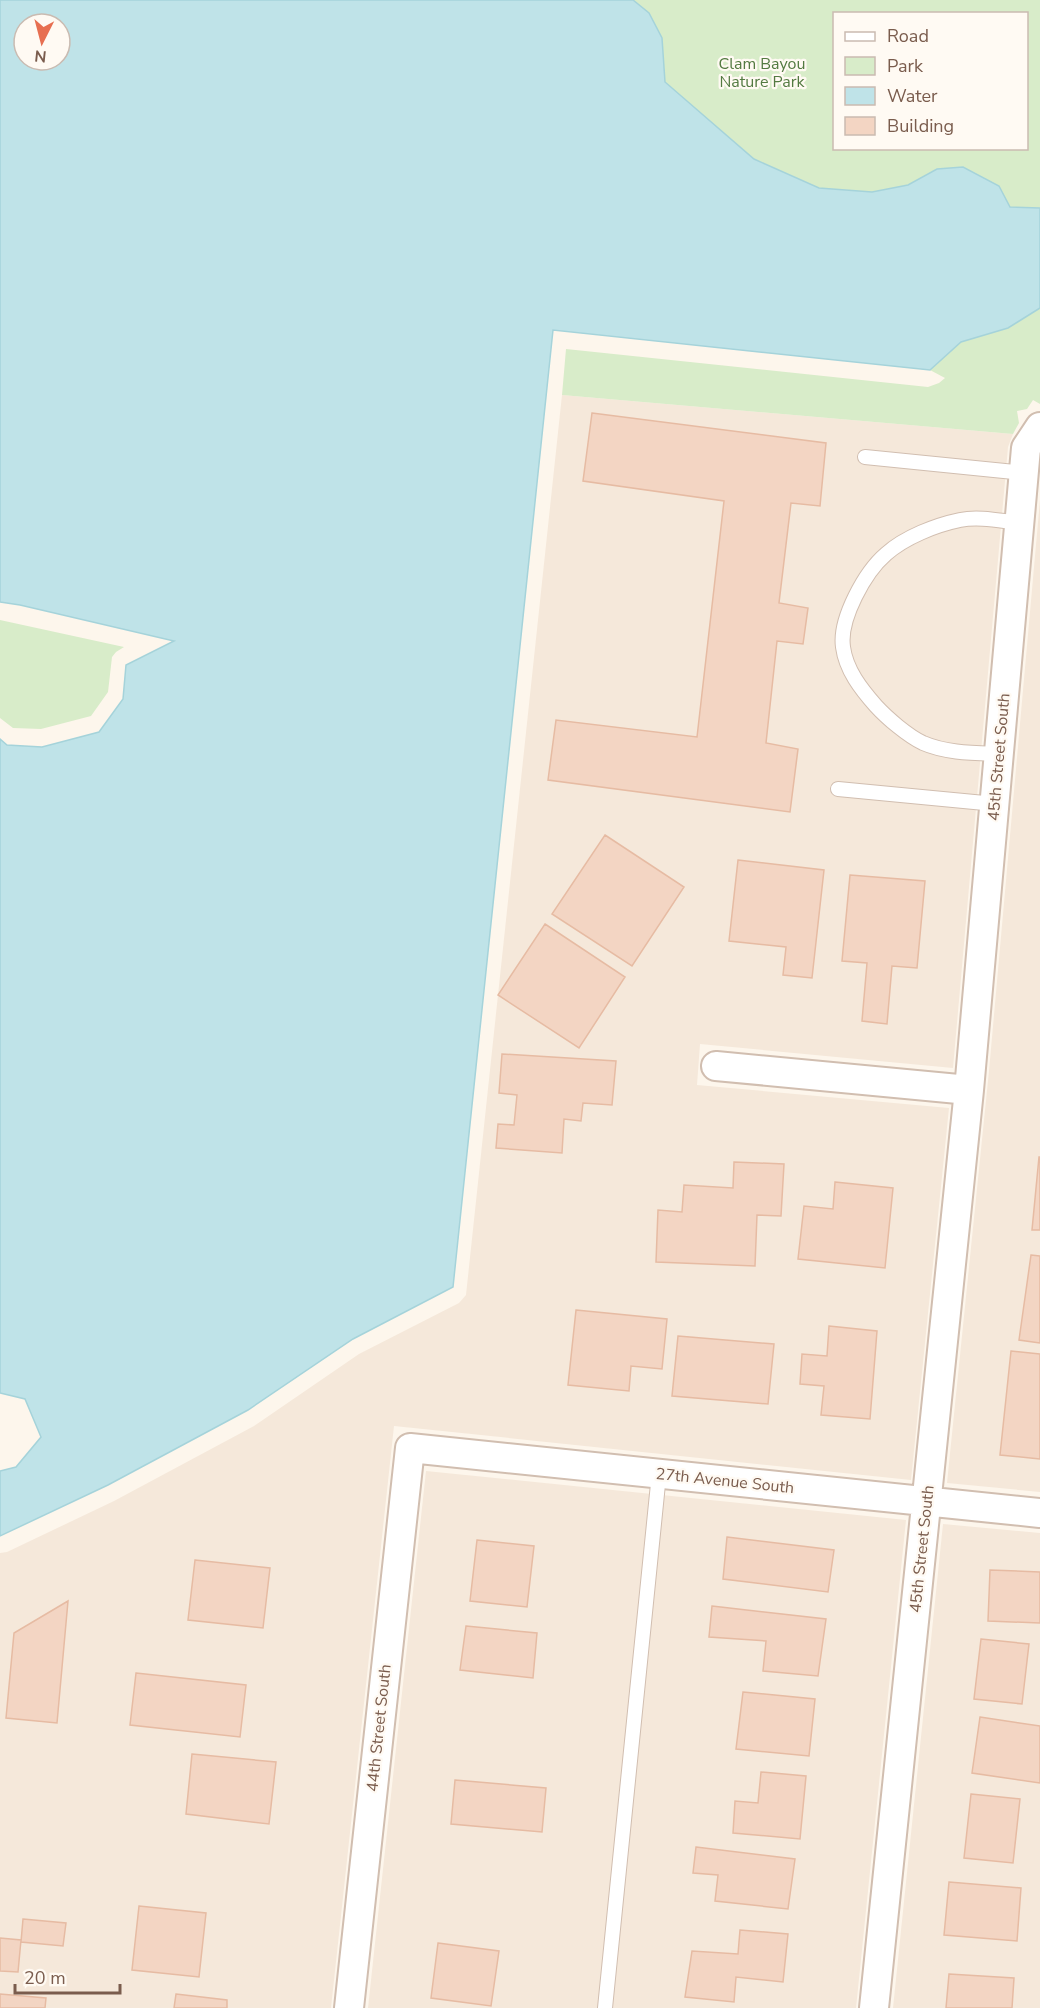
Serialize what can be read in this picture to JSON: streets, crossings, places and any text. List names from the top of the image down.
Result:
{
  "streets": {
    "street": ["45th Street South", "27th Avenue South", "44th Street South"]
  },
  "crossings": [
    ["45th Street South", "27th Avenue South"],
    ["27th Avenue South", "44th Street South"]
  ],
  "parks": ["Clam Bayou Nature Park"],
  "legend": [
    "Road",
    "Park",
    "Water",
    "Building"
  ],
  "scale_bar": "20 m",
  "north": "bottom"
}
